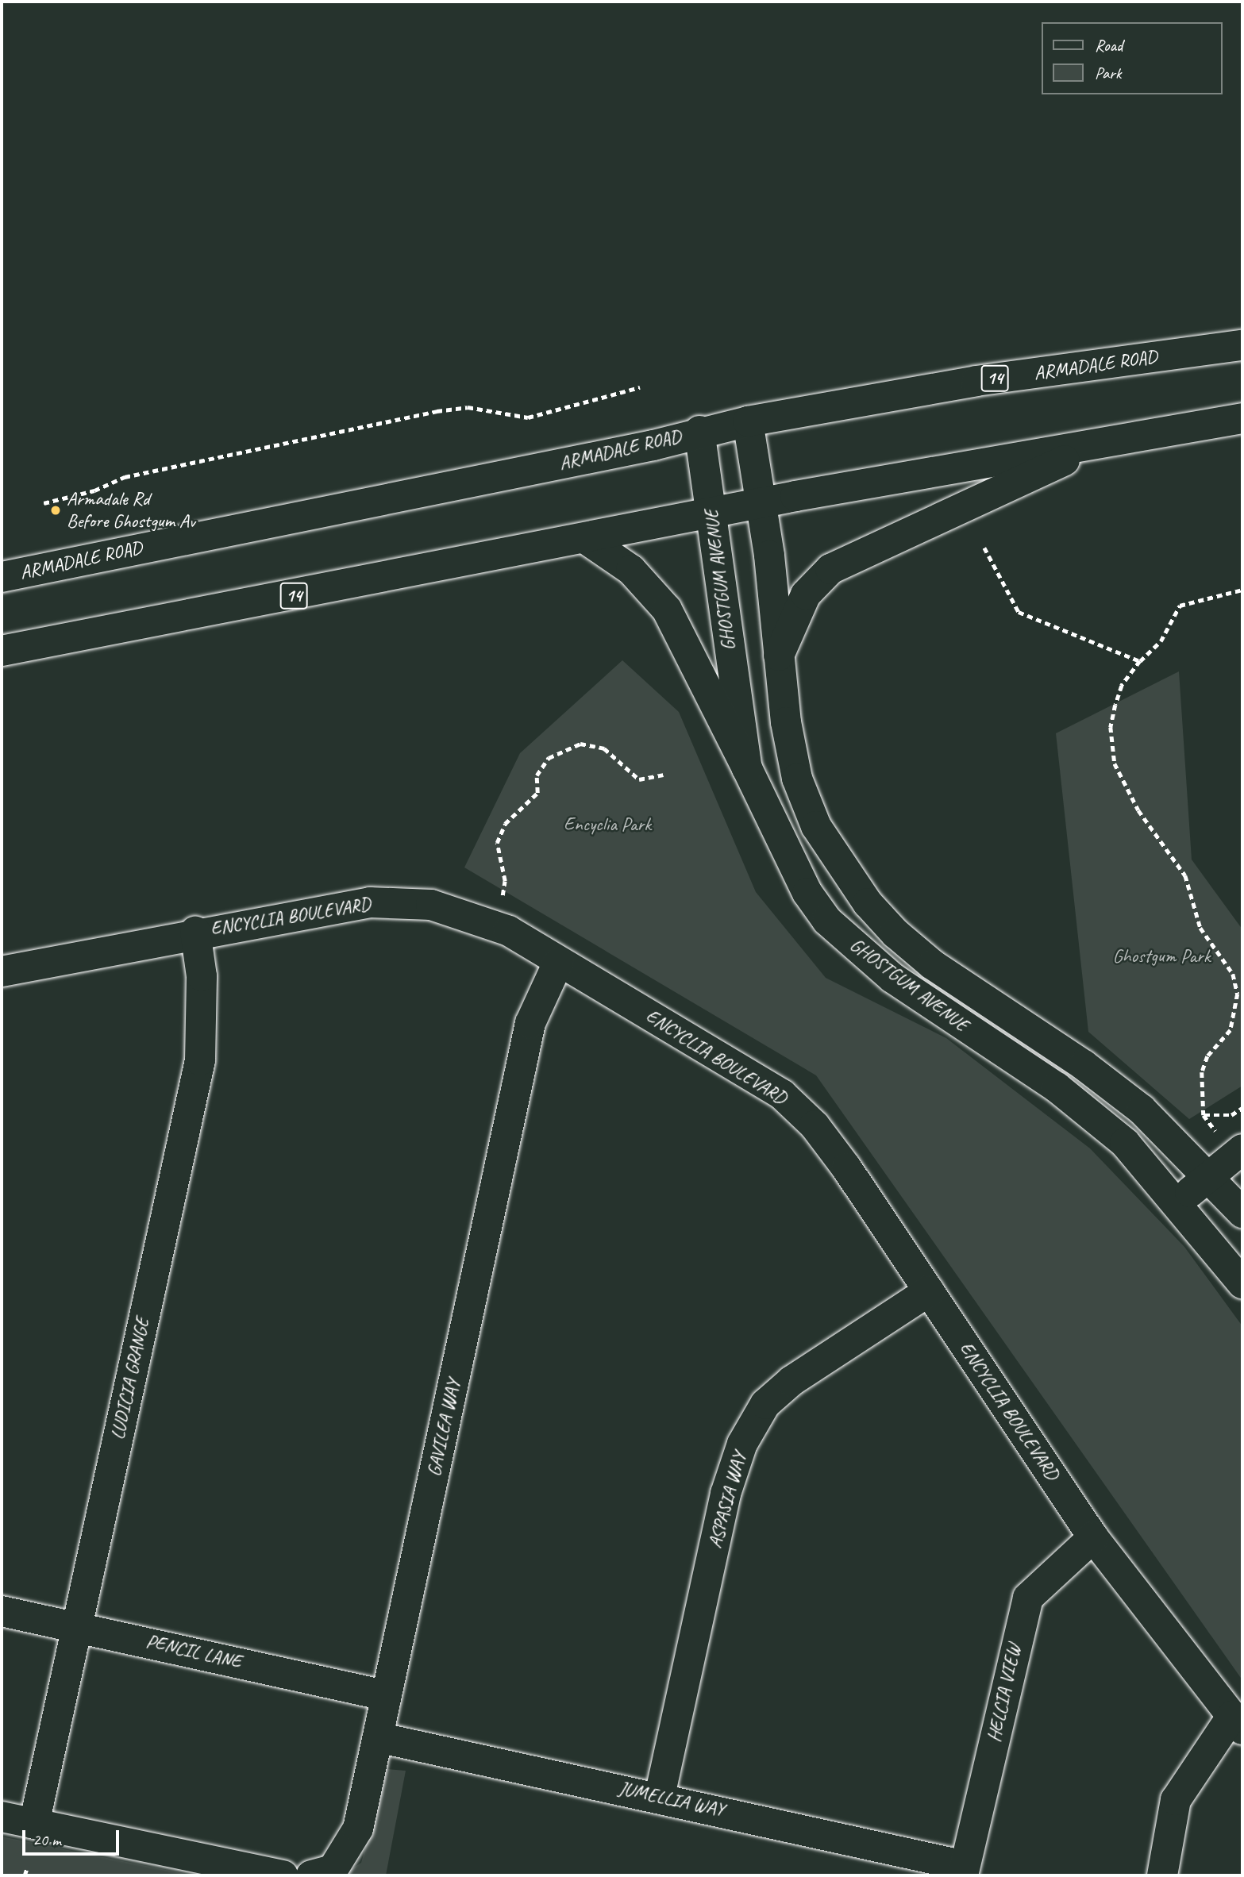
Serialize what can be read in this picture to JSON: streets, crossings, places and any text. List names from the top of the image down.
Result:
{
  "streets": {
    "main road": [
      "ARMADALE ROAD",
      "14",
      "GHOSTGUM AVENUE",
      "ENCYCLIA BOULEVARD",
      "LUDICIA GRANGE",
      "GAVILEA WAY",
      "ASPASIA WAY",
      "PENCIL LANE",
      "HELCIA VIEW",
      "JUMELLIA WAY"
    ]
  },
  "crossings": [
    ["ARMADALE ROAD", "GHOSTGUM AVENUE"],
    ["14", "GHOSTGUM AVENUE"],
    ["ENCYCLIA BOULEVARD", "LUDICIA GRANGE"],
    ["ENCYCLIA BOULEVARD", "GAVILEA WAY"],
    ["ENCYCLIA BOULEVARD", "ASPASIA WAY"],
    ["ENCYCLIA BOULEVARD", "HELCIA VIEW"],
    ["LUDICIA GRANGE", "PENCIL LANE"],
    ["GAVILEA WAY", "PENCIL LANE"],
    ["GAVILEA WAY", "JUMELLIA WAY"],
    ["ASPASIA WAY", "JUMELLIA WAY"],
    ["HELCIA VIEW", "JUMELLIA WAY"]
  ],
  "parks": ["Encyclia Park", "Ghostgum Park"],
  "places": ["Armadale Rd Before Ghostgum Av"],
  "legend": ["Road", "Park"],
  "scale_bar": "20 m"
}
